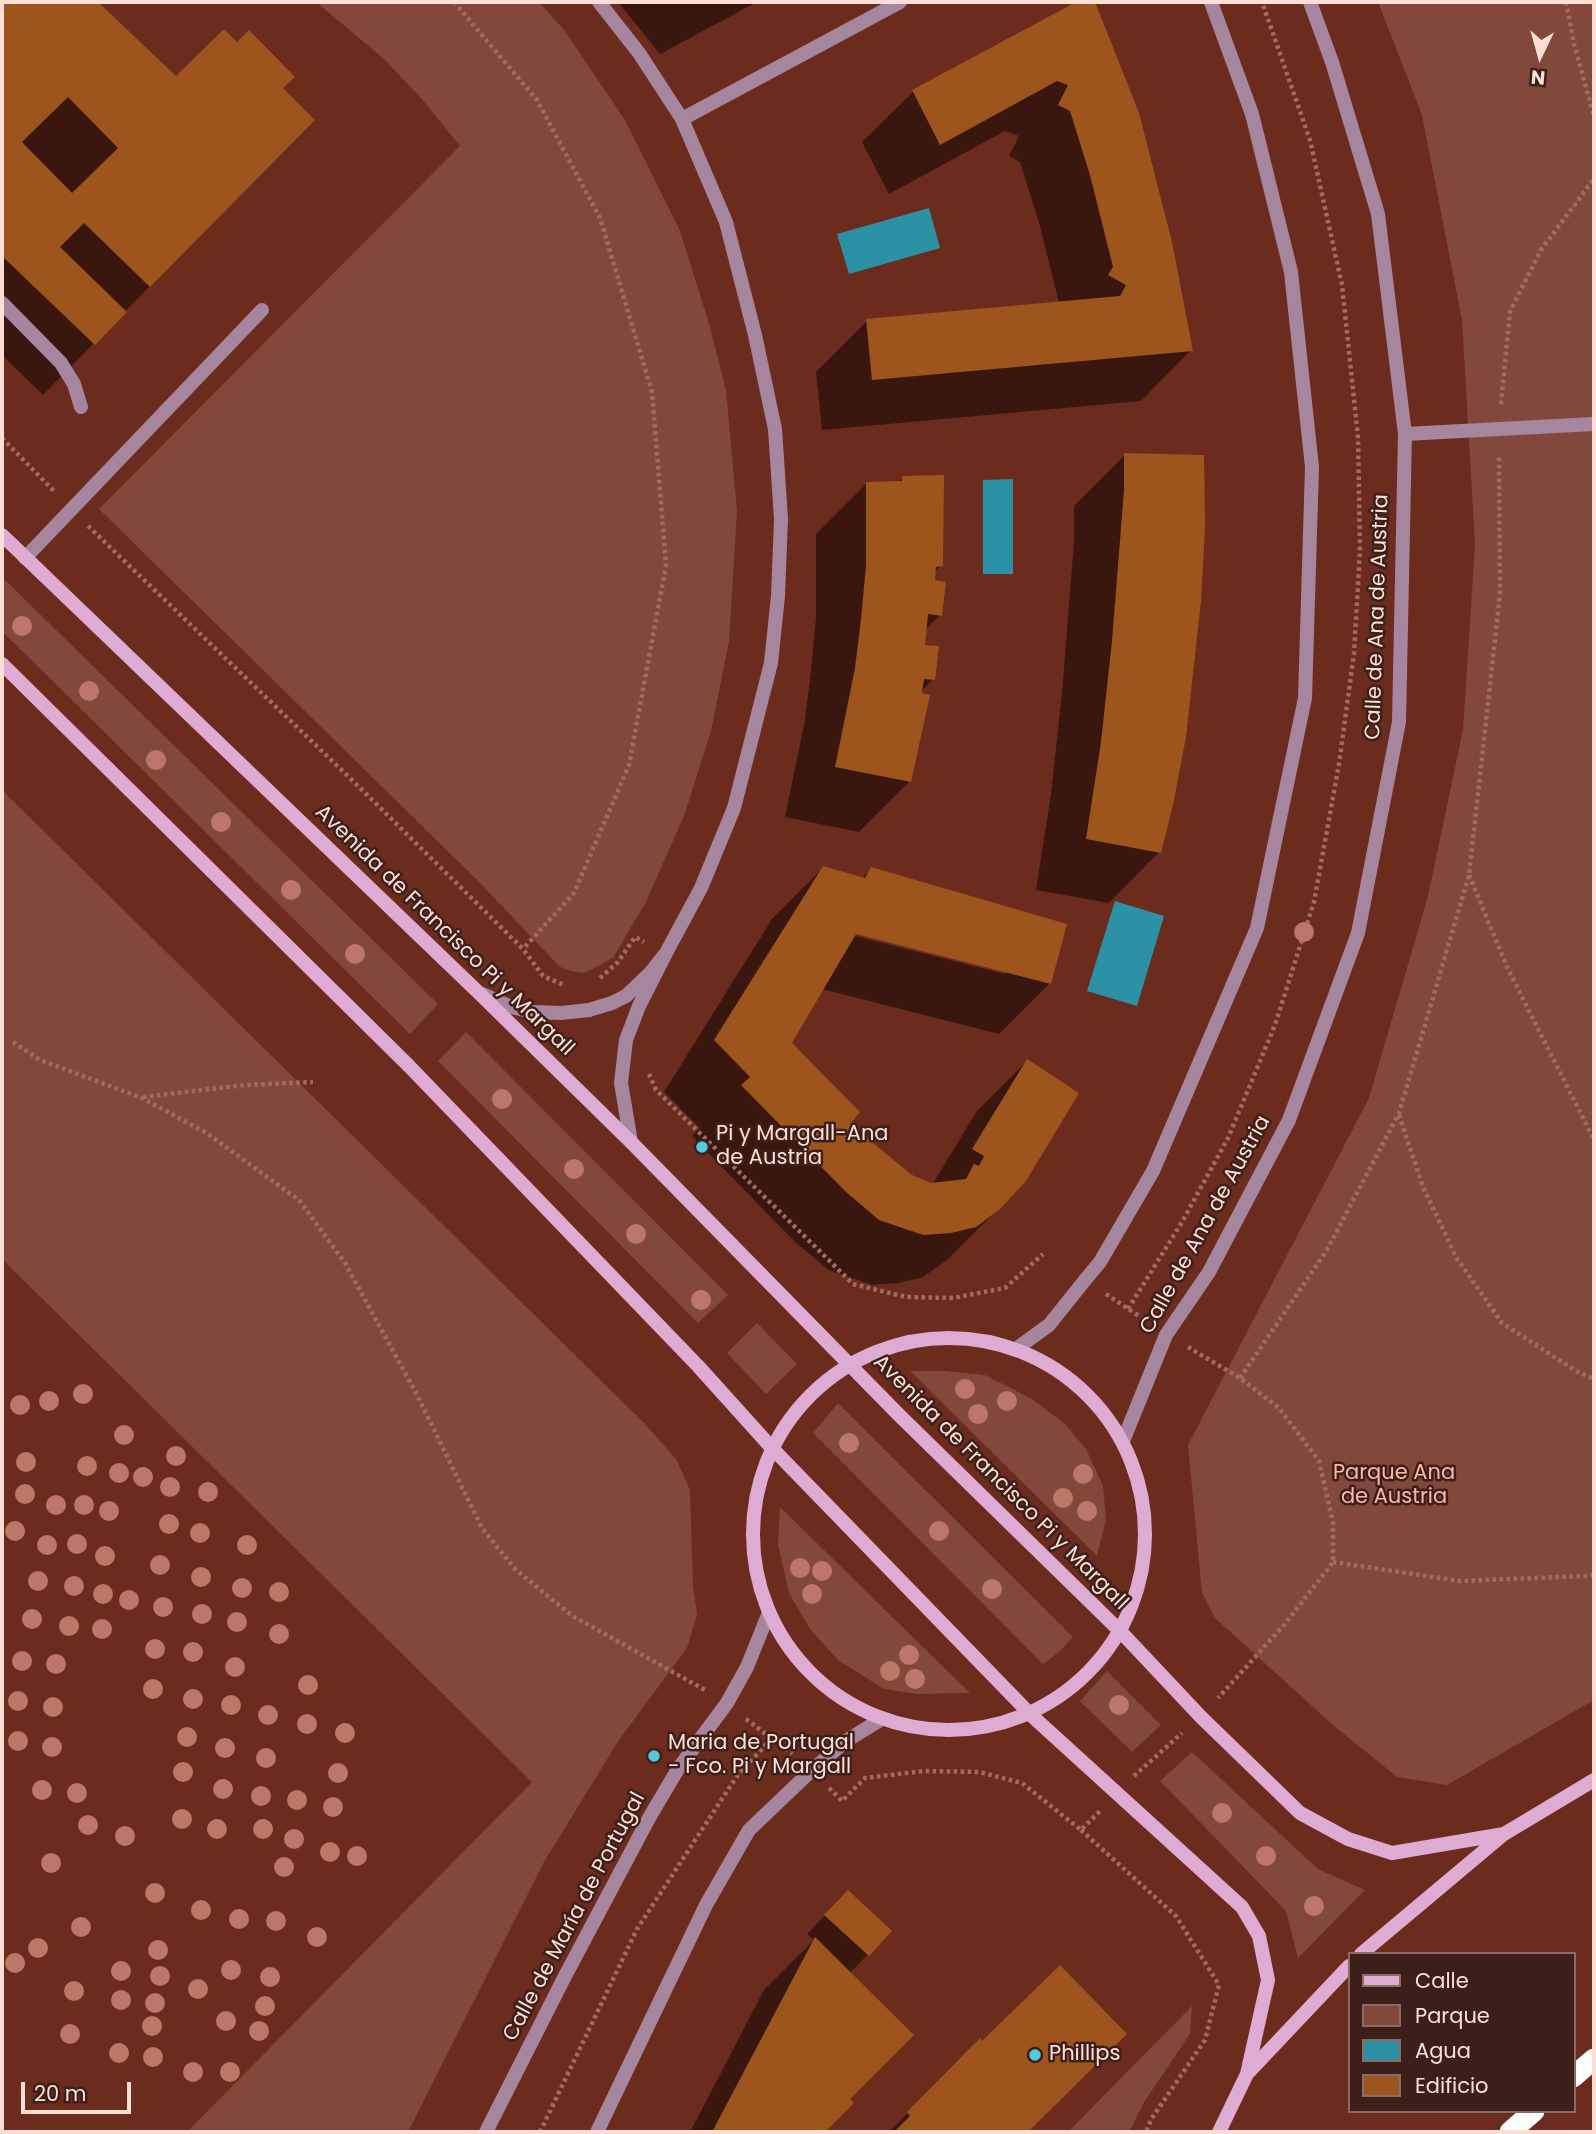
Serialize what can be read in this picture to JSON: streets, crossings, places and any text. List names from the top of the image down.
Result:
{
  "streets": {
    "street": ["Calle de Ana de Austria", "Avenida de Francisco Pi y Margall", "Calle de María de Portugal"]
  },
  "crossings": [
    ["Calle de Ana de Austria", "Avenida de Francisco Pi y Margall"],
    ["Avenida de Francisco Pi y Margall", "Calle de María de Portugal"]
  ],
  "parks": ["Parque Ana de Austria"],
  "places": ["Pi y Margall-Ana de Austria", "Maria de Portugal - Fco. Pi y Margall", "Phillips"],
  "legend": [
    "Calle",
    "Parque",
    "Agua",
    "Edificio"
  ],
  "scale_bar": "20 m",
  "north": "bottom"
}
